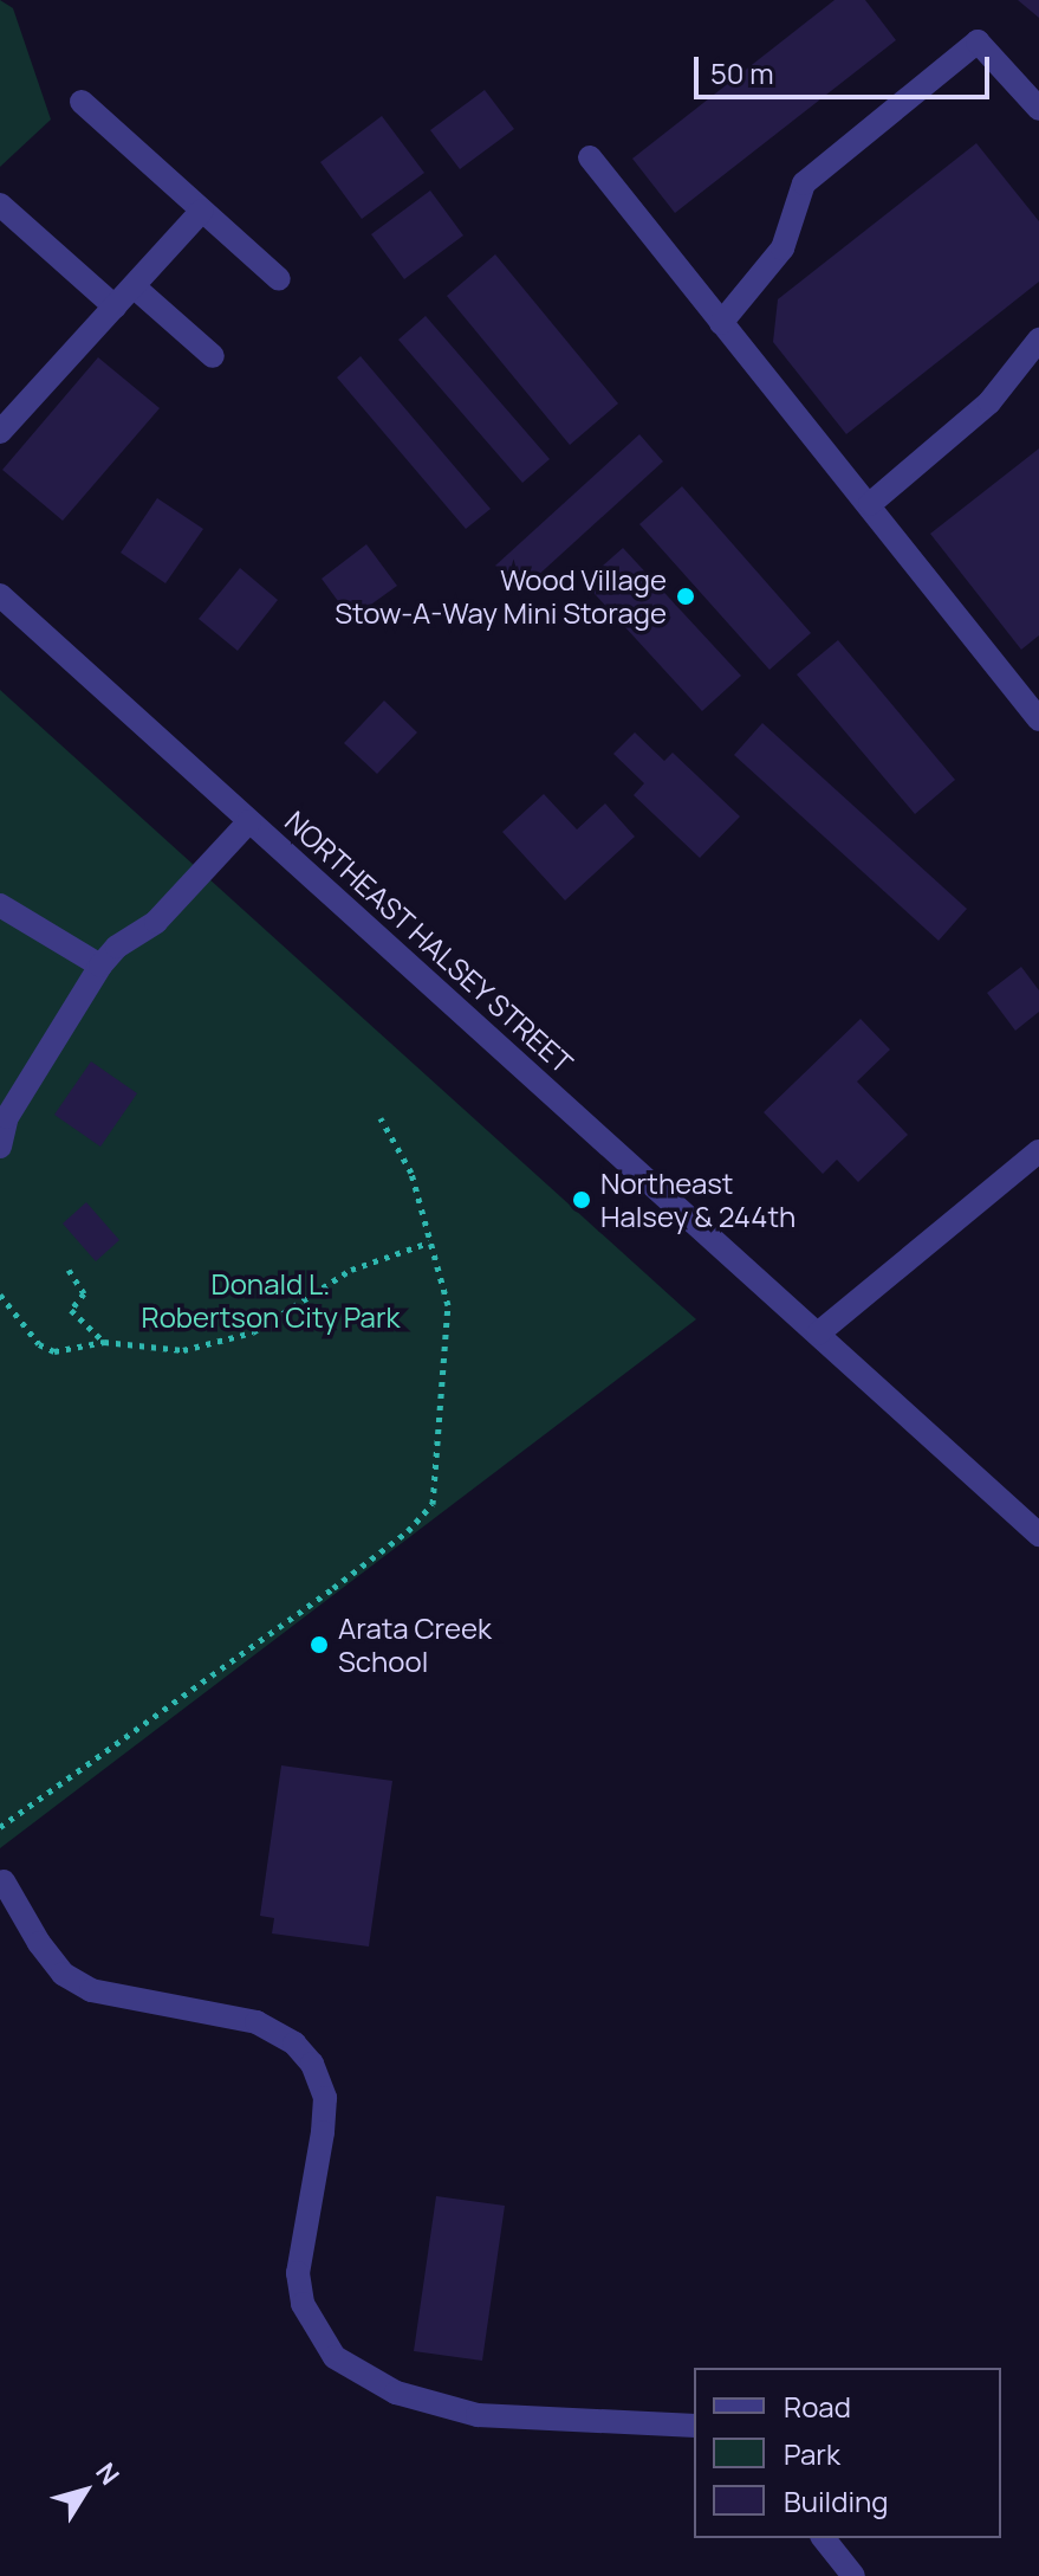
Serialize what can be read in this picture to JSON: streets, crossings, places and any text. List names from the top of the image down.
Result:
{
  "streets": {
    "street": ["NORTHEAST HALSEY STREET"]
  },
  "parks": ["Donald L. Robertson City Park"],
  "places": ["Wood Village Stow-A-Way Mini Storage", "Northeast Halsey & 244th", "Arata Creek School"],
  "legend": ["Road", "Park", "Building"],
  "scale_bar": "50 m",
  "north": "top right"
}
